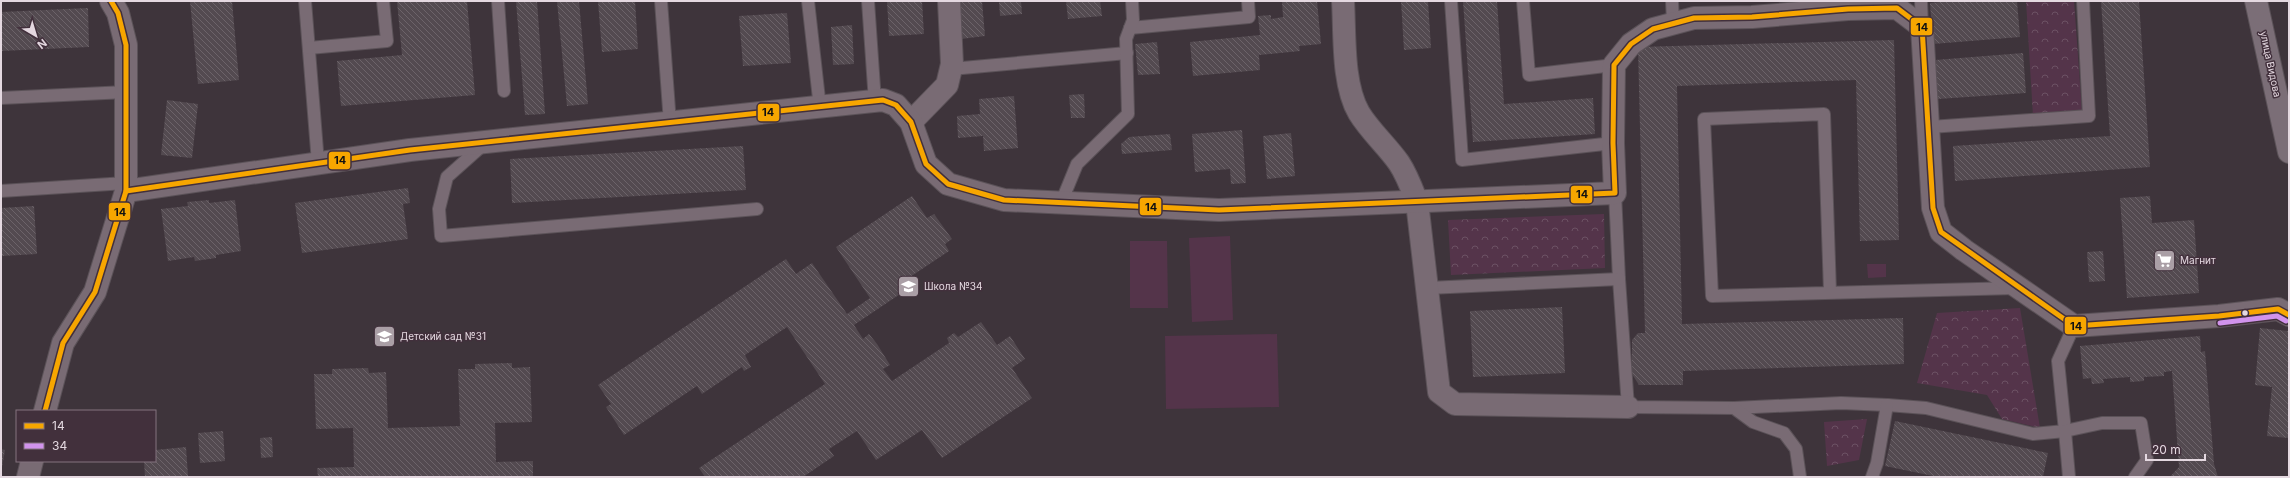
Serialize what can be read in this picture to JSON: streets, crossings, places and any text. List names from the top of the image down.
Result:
{
  "streets": {
    "street": ["улица Видова"]
  },
  "places": {
    "supermarket": ["Магнит"],
    "school or university": ["Школа №34", "Детский сад №31"]
  },
  "lines": ["transit line 14", "transit line 34"],
  "legend": ["14", "34"],
  "scale_bar": "20 m",
  "north": "bottom right"
}
